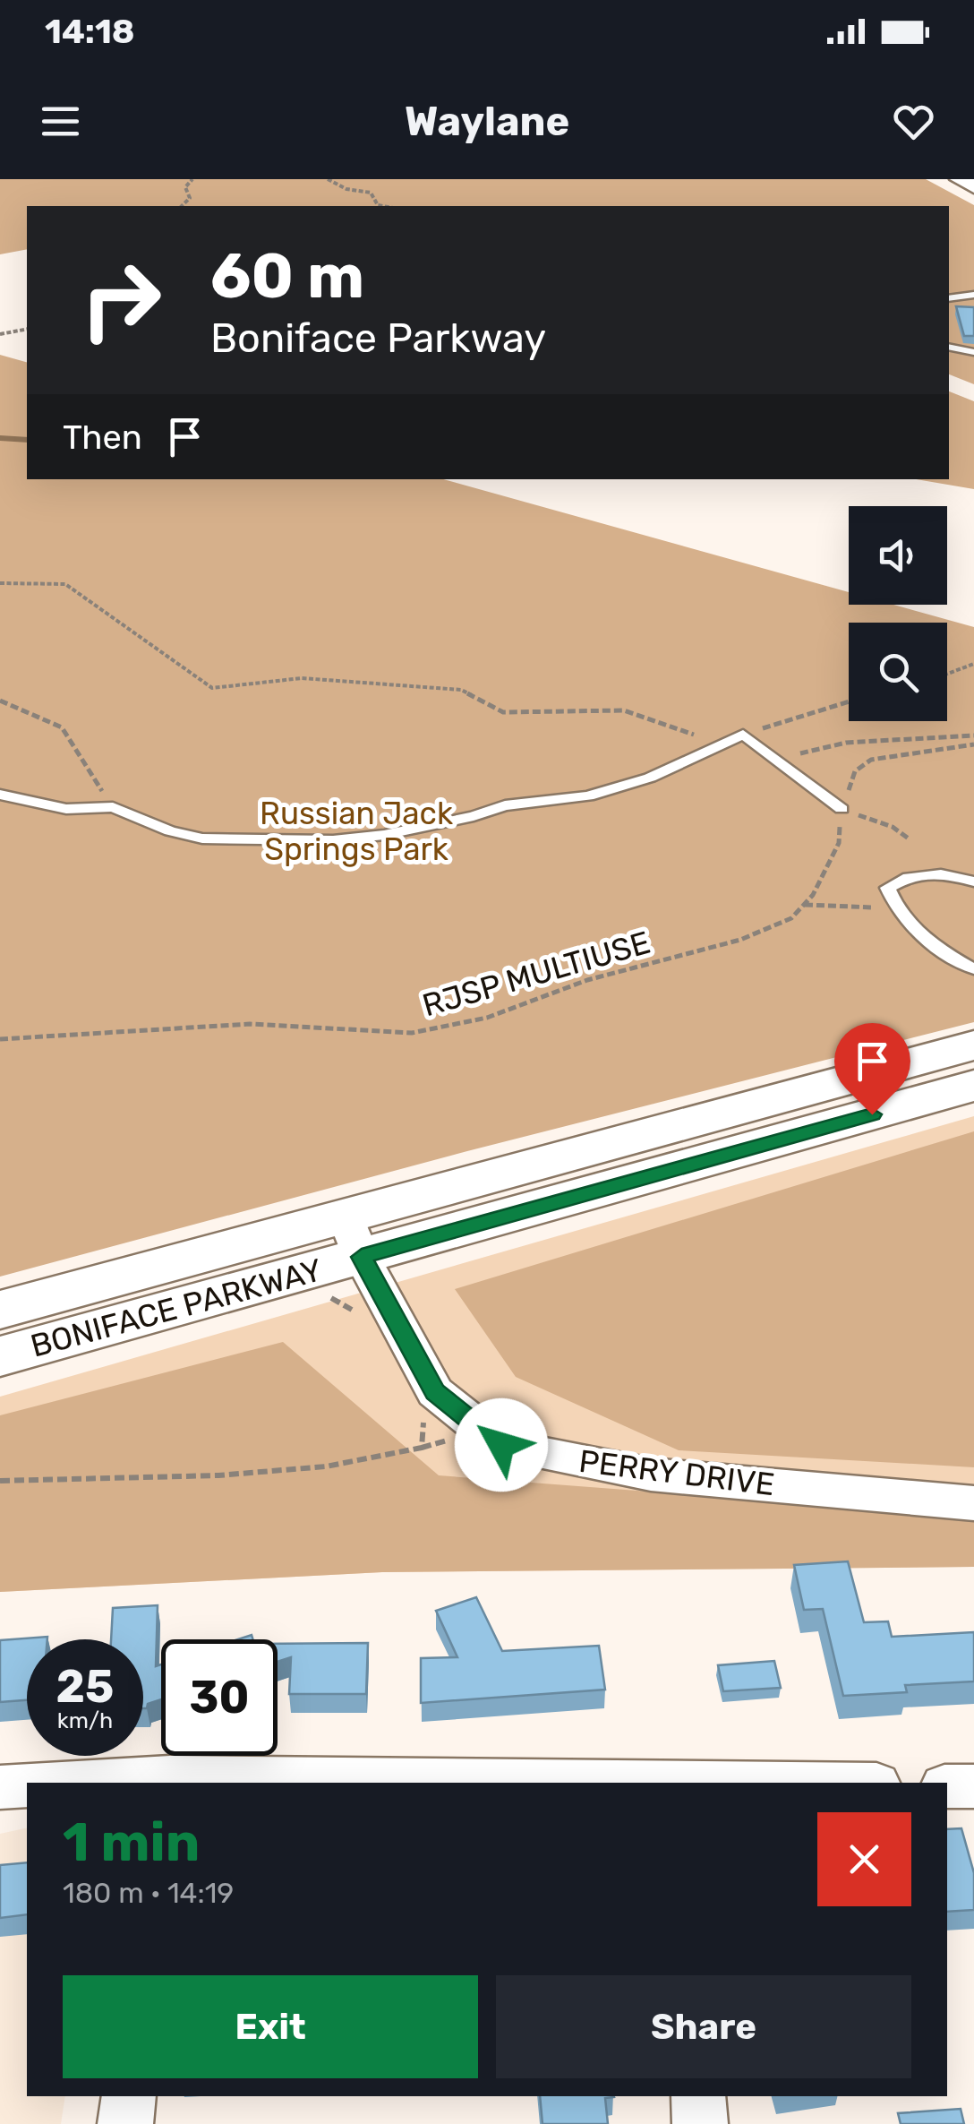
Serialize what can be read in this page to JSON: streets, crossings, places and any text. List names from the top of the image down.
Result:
{
  "streets": {
    "main road": ["BONIFACE PARKWAY"],
    "street": ["PERRY DRIVE"],
    "path": ["RJSP MULTIUSE"]
  },
  "crossings": [
    ["BONIFACE PARKWAY", "PERRY DRIVE"]
  ],
  "parks": ["Russian Jack Springs Park"],
  "page": {
    "status": "14:18",
    "header": "Waylane",
    "turn": ["60 m", "Boniface Parkway"],
    "then": "Then",
    "speed": "25 km/h",
    "limit": "30",
    "heading": ["1 min", "180 m · 14:19"],
    "buttons": ["Exit", "Share"]
  }
}
